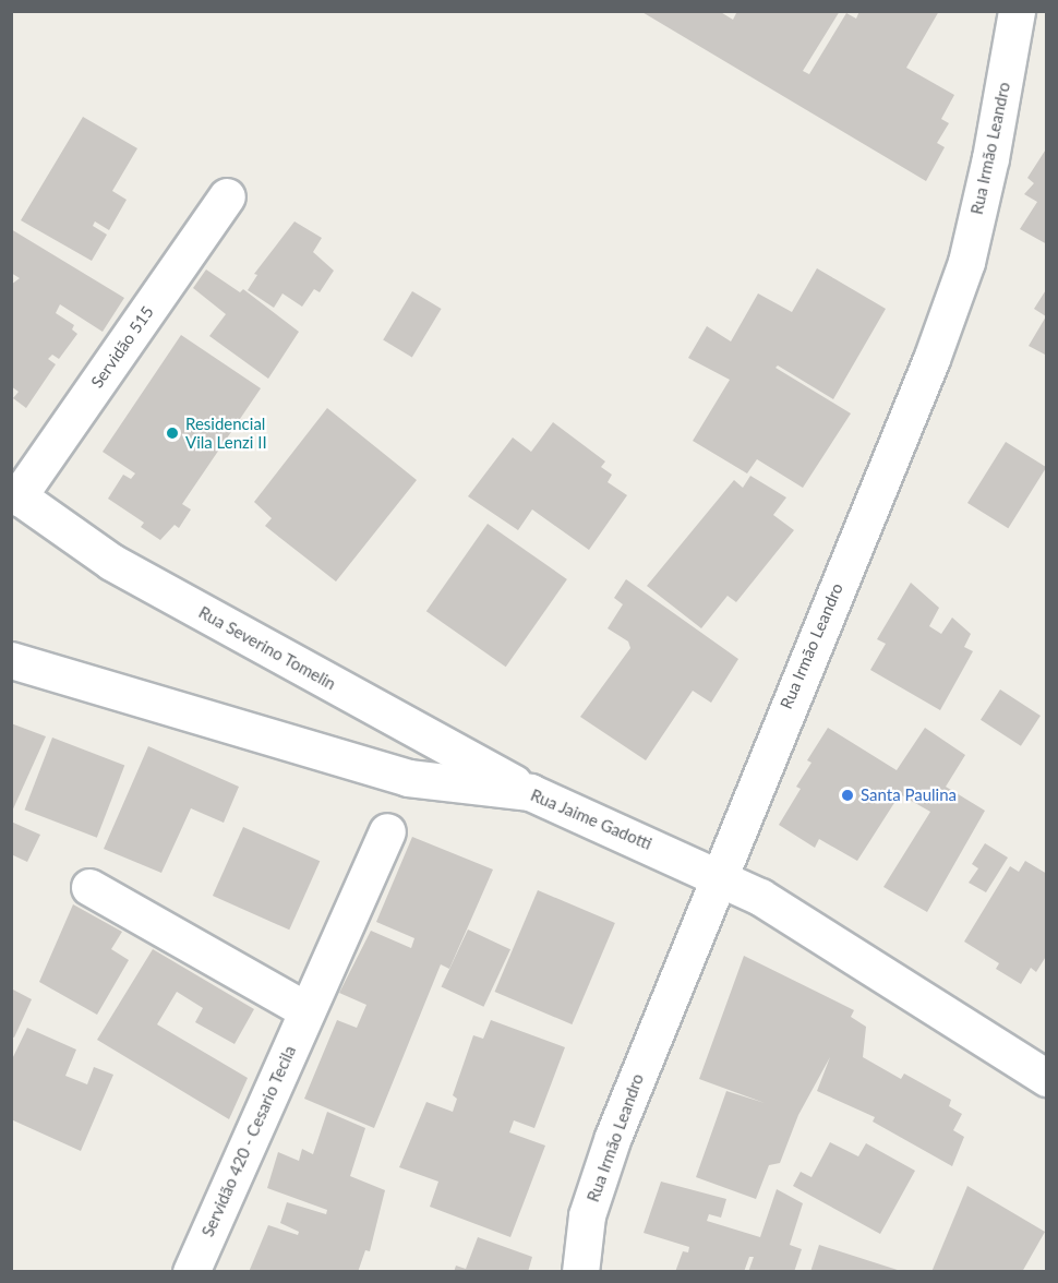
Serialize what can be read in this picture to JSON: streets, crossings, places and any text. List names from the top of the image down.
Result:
{
  "streets": {
    "street": [
      "Rua Irmão Leandro",
      "Servidão 515",
      "Rua Severino Tomelin",
      "Rua Jaime Gadotti",
      "Servidão 420 - Cesario Tecila"
    ]
  },
  "crossings": [
    ["Rua Irmão Leandro", "Rua Jaime Gadotti"],
    ["Servidão 515", "Rua Severino Tomelin"],
    ["Rua Severino Tomelin", "Rua Jaime Gadotti"]
  ],
  "places": ["Residencial Vila Lenzi II", "Santa Paulina"]
}
